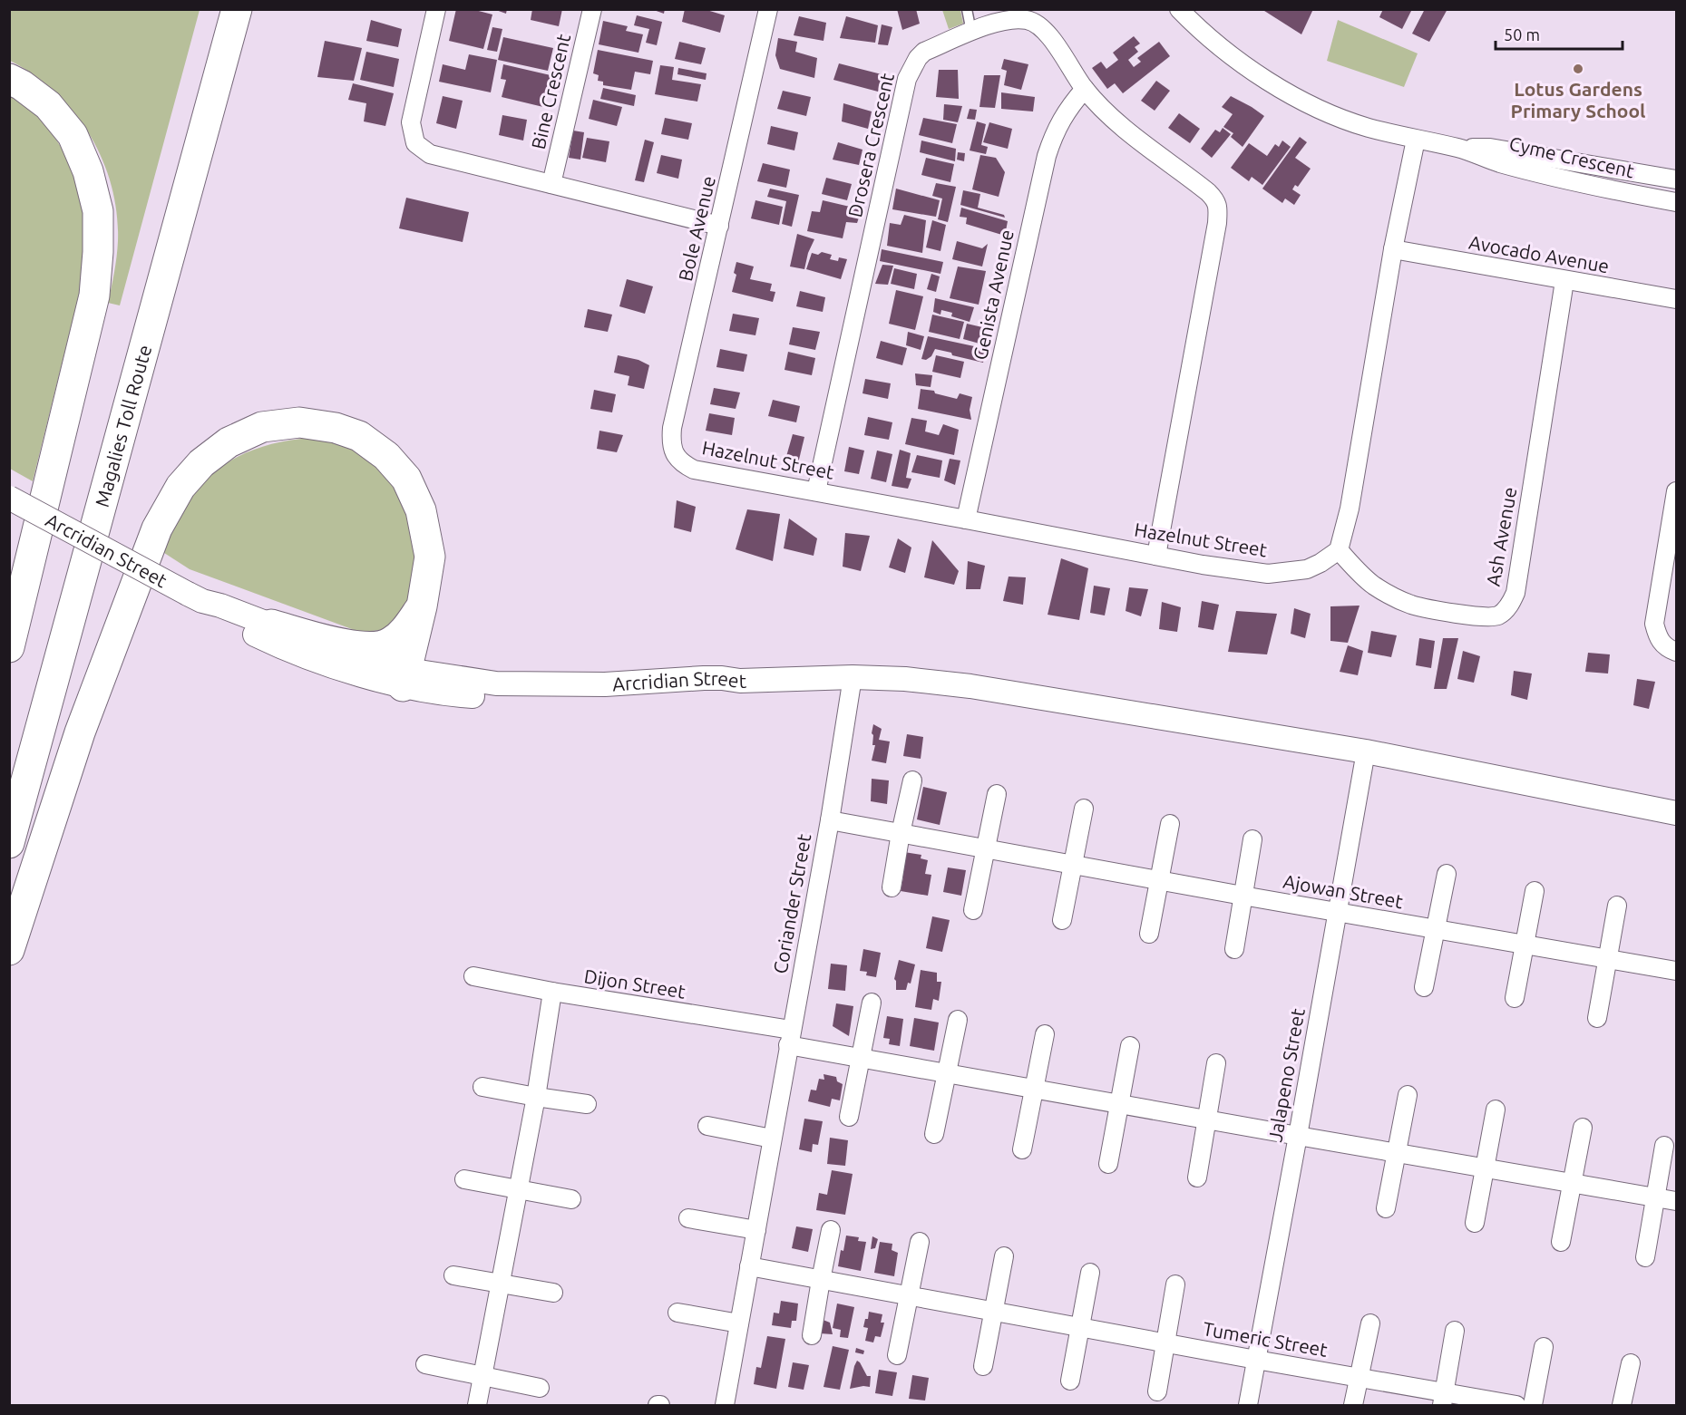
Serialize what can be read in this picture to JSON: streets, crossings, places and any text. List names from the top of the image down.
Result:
{
  "streets": {
    "highway": ["Magalies Toll Route"],
    "street": [
      "Bine Crescent",
      "Drosera Crescent",
      "Cyme Crescent",
      "Bole Avenue",
      "Avocado Avenue",
      "Genista Avenue",
      "Hazelnut Street",
      "Ash Avenue",
      "Arcridian Street",
      "Ajowan Street",
      "Coriander Street",
      "Dijon Street",
      "Jalapeno Street",
      "Tumeric Street"
    ]
  },
  "crossings": [
    ["Drosera Crescent", "Genista Avenue"],
    ["Drosera Crescent", "Hazelnut Street"],
    ["Bole Avenue", "Hazelnut Street"],
    ["Avocado Avenue", "Ash Avenue"],
    ["Genista Avenue", "Hazelnut Street"],
    ["Hazelnut Street", "Ash Avenue"],
    ["Arcridian Street", "Coriander Street"],
    ["Arcridian Street", "Jalapeno Street"],
    ["Ajowan Street", "Coriander Street"],
    ["Ajowan Street", "Jalapeno Street"],
    ["Coriander Street", "Dijon Street"],
    ["Coriander Street", "Tumeric Street"],
    ["Dijon Street", "Jalapeno Street"],
    ["Jalapeno Street", "Tumeric Street"]
  ],
  "places": ["Lotus Gardens Primary School"],
  "scale_bar": "50 m"
}
